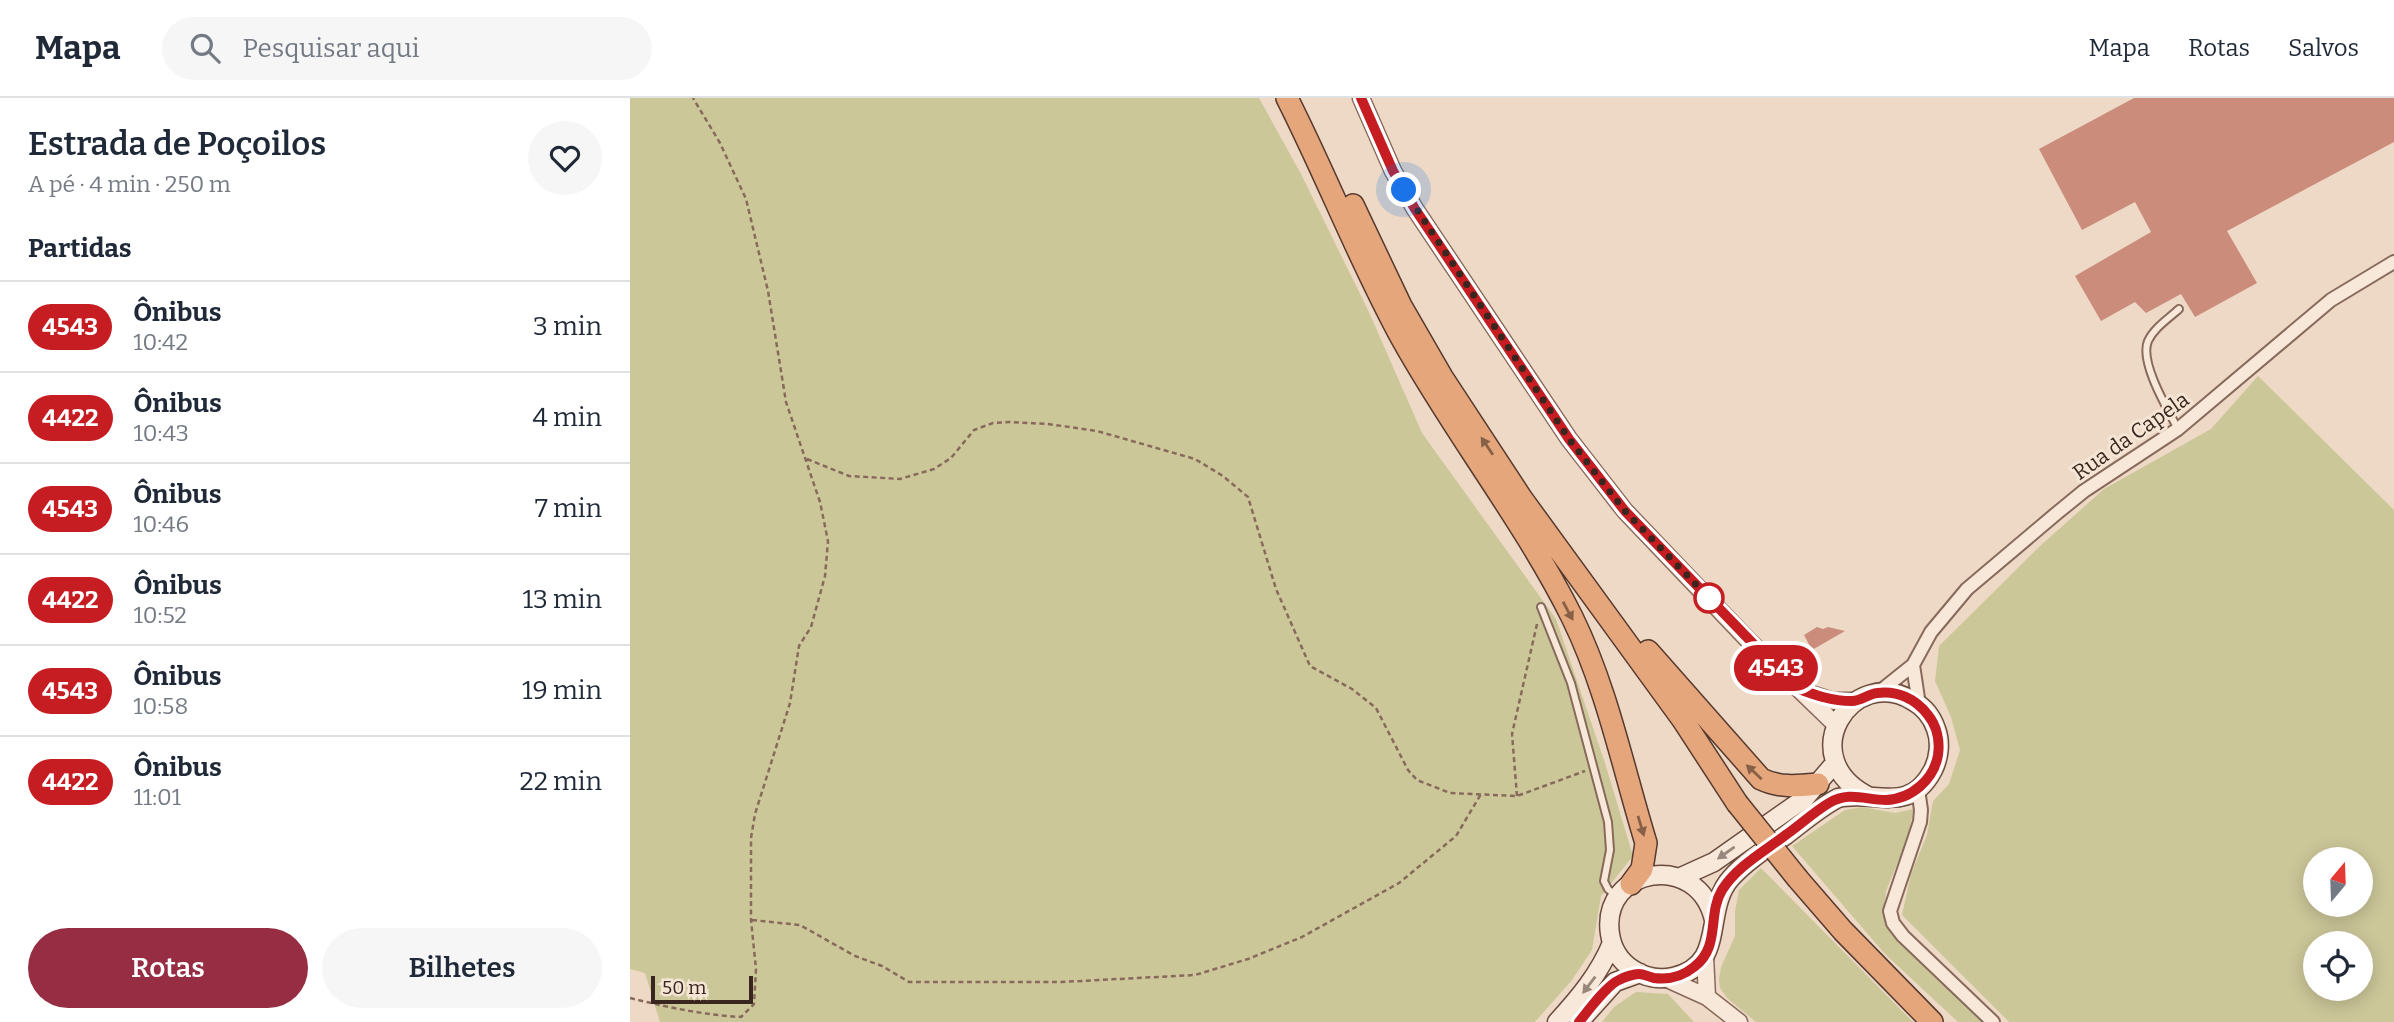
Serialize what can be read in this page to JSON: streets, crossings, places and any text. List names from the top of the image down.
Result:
{
  "streets": {
    "street": ["Rua da Capela"]
  },
  "lines": ["bus line 4543"],
  "scale_bar": "50 m",
  "north": "top",
  "page": {
    "header": "Mapa",
    "search": "Pesquisar aqui",
    "nav": ["Mapa", "Rotas", "Salvos"],
    "heading": [
      ["Estrada de Poçoilos", "A pé · 4 min · 250 m"],
      "Partidas"
    ],
    "on_map": "4543",
    "list": [
      {
        "mark": "4543",
        "name": "Ônibus",
        "note": "10:42",
        "value": "3 min"
      },
      {
        "mark": "4422",
        "name": "Ônibus",
        "note": "10:43",
        "value": "4 min"
      },
      {
        "mark": "4543",
        "name": "Ônibus",
        "note": "10:46",
        "value": "7 min"
      },
      {
        "mark": "4422",
        "name": "Ônibus",
        "note": "10:52",
        "value": "13 min"
      },
      {
        "mark": "4543",
        "name": "Ônibus",
        "note": "10:58",
        "value": "19 min"
      },
      {
        "mark": "4422",
        "name": "Ônibus",
        "note": "11:01",
        "value": "22 min"
      }
    ],
    "buttons": ["Rotas", "Bilhetes"],
    "scale": "50 m"
  }
}
